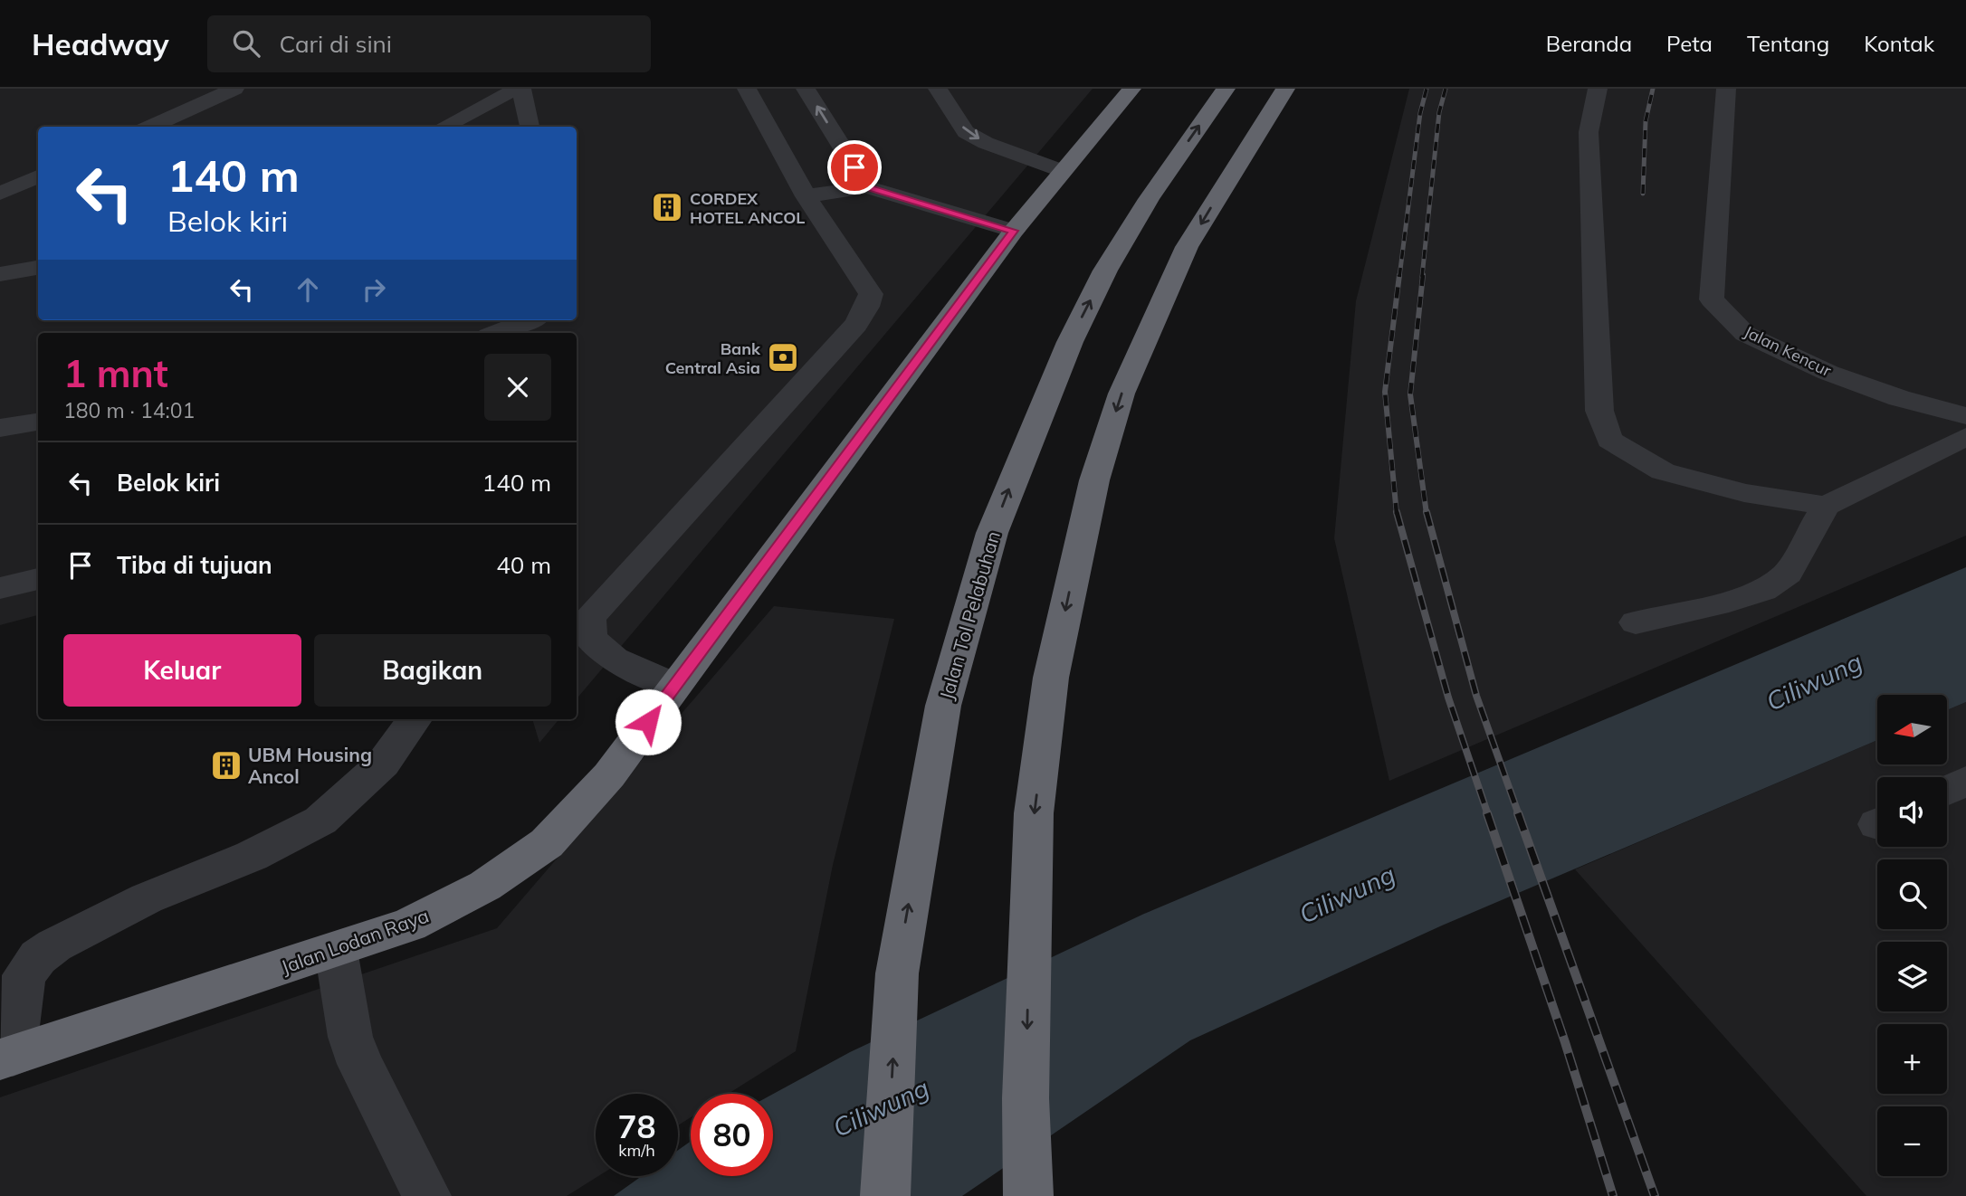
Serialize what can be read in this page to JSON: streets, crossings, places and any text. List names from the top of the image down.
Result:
{
  "streets": {
    "highway": ["Jalan Tol Pelabuhan", "Jalan Lodan Raya"],
    "lane": ["Jalan Kencur"]
  },
  "water": ["Ciliwung"],
  "places": {
    "building": ["CORDEX HOTEL ANCOL", "UBM Housing Ancol"],
    "bank": ["Bank Central Asia"]
  },
  "north": "left",
  "page": {
    "header": "Headway",
    "search": "Cari di sini",
    "nav": [
      "Beranda",
      "Peta",
      "Tentang",
      "Kontak"
    ],
    "turn": ["140 m", "Belok kiri"],
    "heading": ["1 mnt", "180 m · 14:01"],
    "list": [
      {
        "name": "Belok kiri",
        "value": "140 m"
      },
      {
        "name": "Tiba di tujuan",
        "value": "40 m"
      }
    ],
    "buttons": ["Keluar", "Bagikan"],
    "map_buttons": ["+", "−"],
    "speed": "78 km/h",
    "limit": "80"
  }
}
